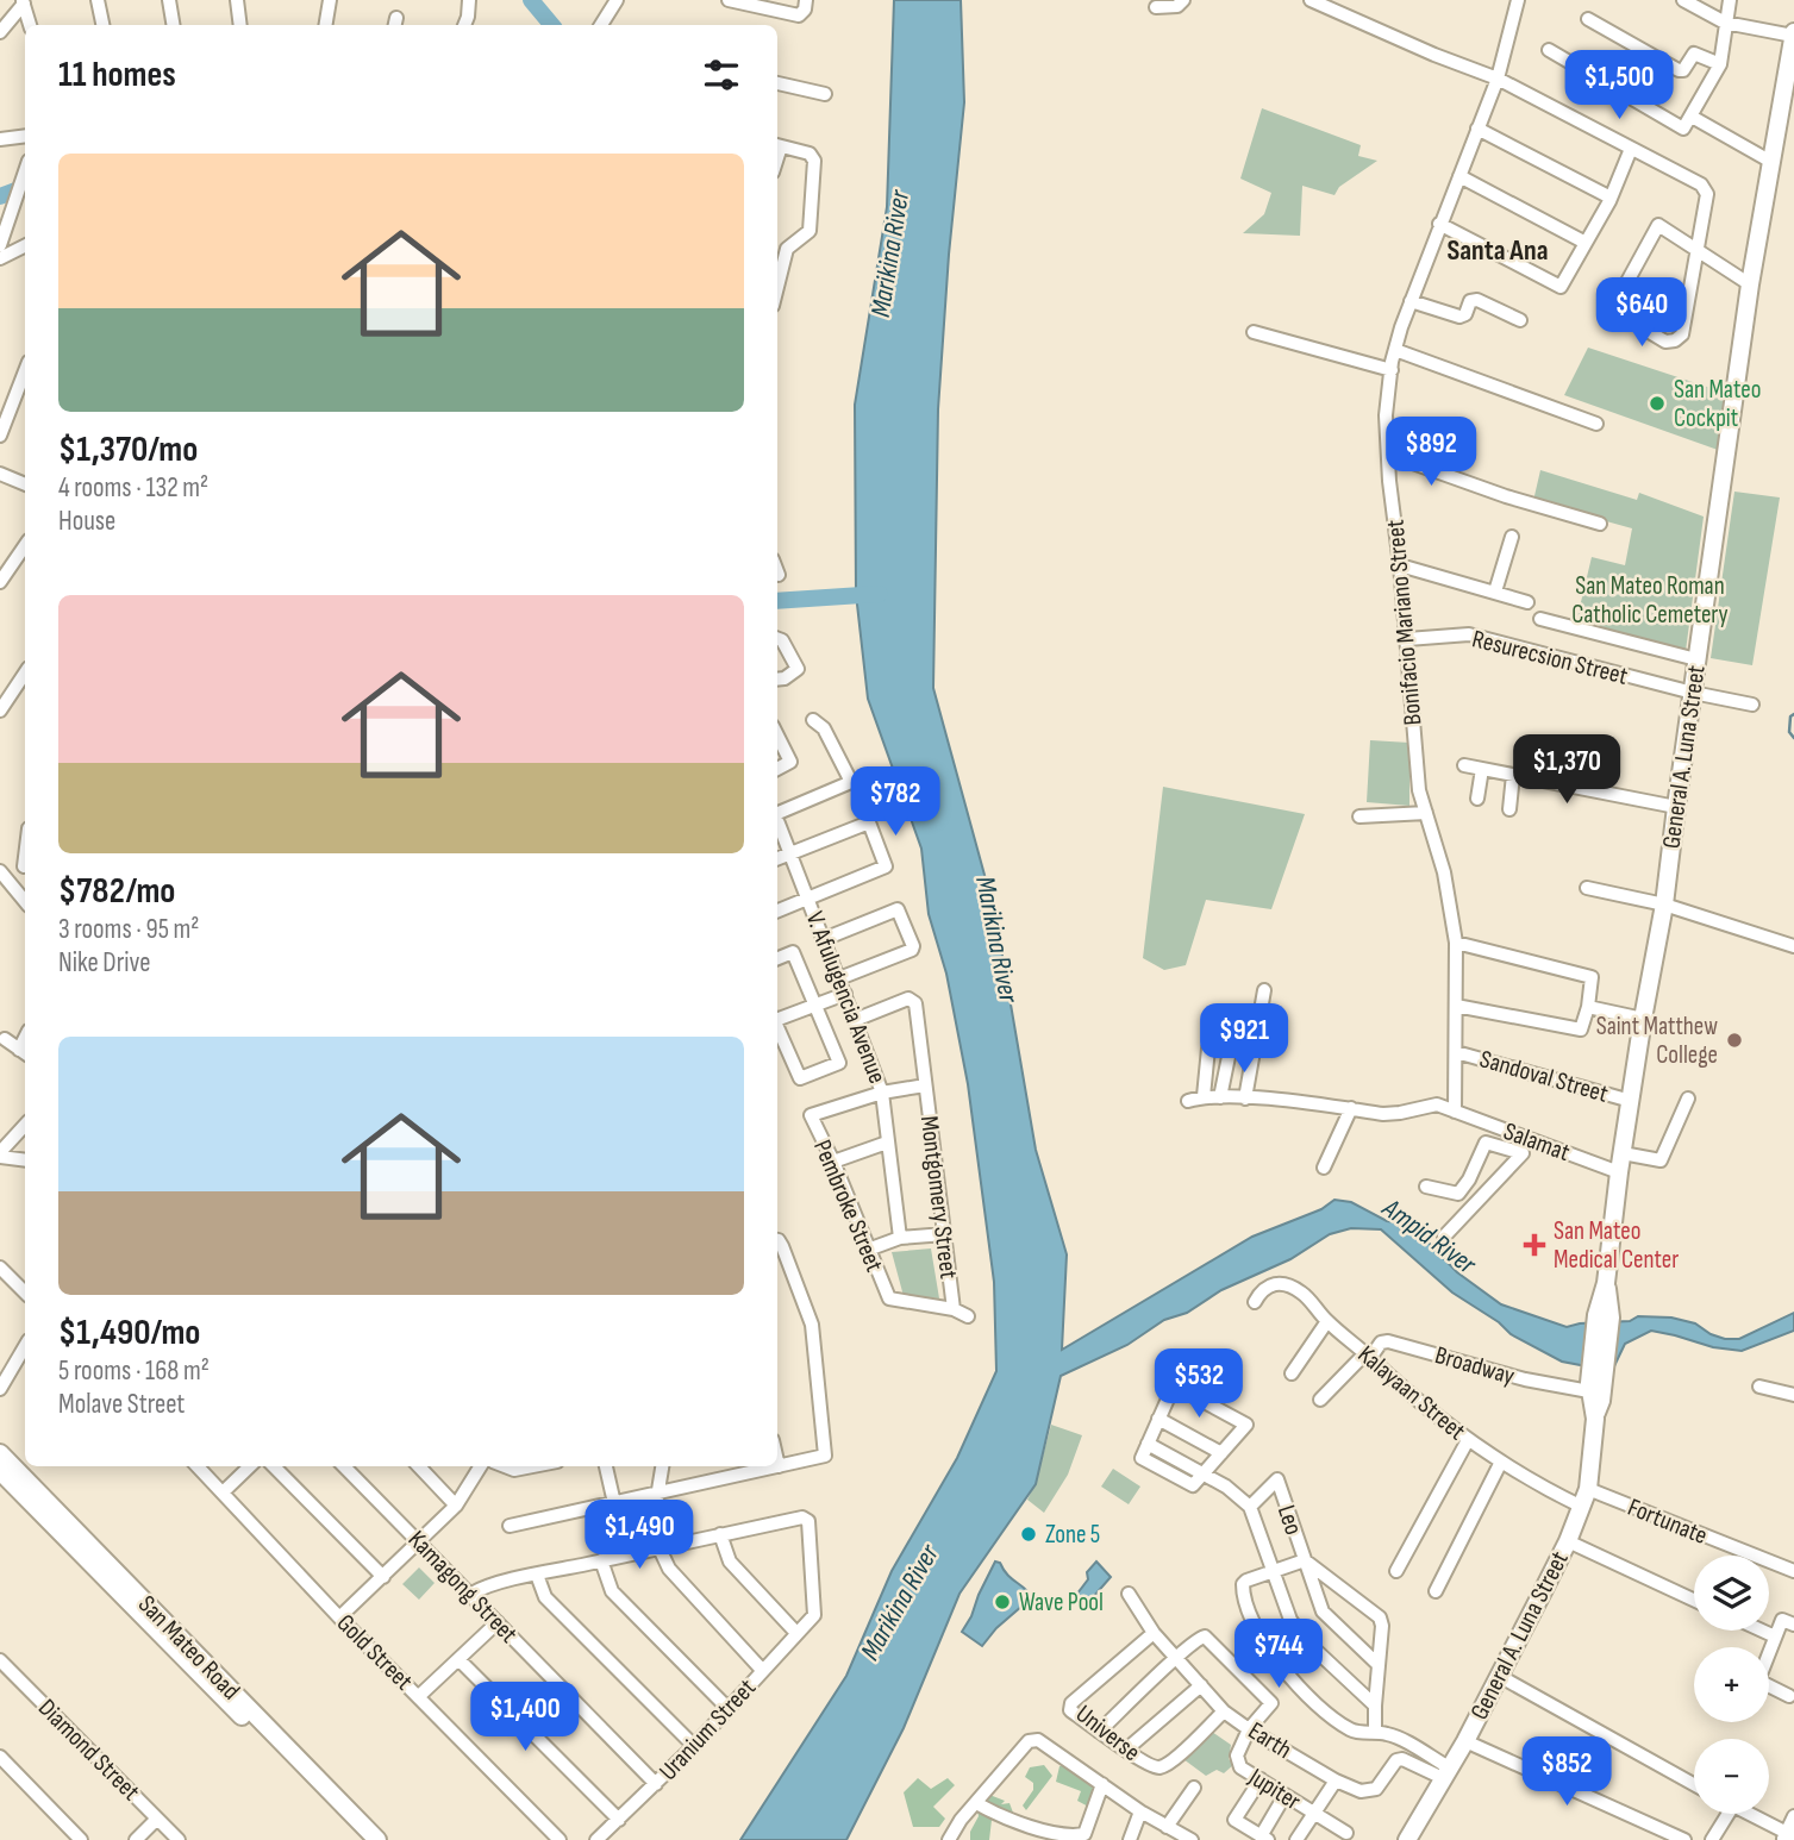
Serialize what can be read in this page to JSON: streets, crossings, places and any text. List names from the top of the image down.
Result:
{
  "streets": {
    "main road": ["General A. Luna Street", "San Mateo Road"],
    "street": [
      "Bonifacio Mariano Street",
      "Resurecsion Street",
      "V. Afulugencia Avenue",
      "Sandoval Street",
      "Salamat",
      "Montgomery Street",
      "Pembroke Street",
      "Broadway",
      "Kalayaan Street",
      "Leo",
      "Fortunate",
      "Kamagong Street",
      "Gold Street",
      "Uranium Street",
      "Universe",
      "Earth",
      "Diamond Street",
      "Jupiter"
    ]
  },
  "crossings": [
    ["Bonifacio Mariano Street", "Resurecsion Street"],
    ["Bonifacio Mariano Street", "Sandoval Street"],
    ["Bonifacio Mariano Street", "Salamat"],
    ["Resurecsion Street", "General A. Luna Street"],
    ["General A. Luna Street", "Sandoval Street"],
    ["General A. Luna Street", "Salamat"],
    ["General A. Luna Street", "Broadway"],
    ["General A. Luna Street", "Kalayaan Street"],
    ["General A. Luna Street", "Fortunate"],
    ["General A. Luna Street", "Earth"],
    ["V. Afulugencia Avenue", "Montgomery Street"],
    ["V. Afulugencia Avenue", "Pembroke Street"],
    ["Montgomery Street", "Pembroke Street"],
    ["Broadway", "Kalayaan Street"],
    ["Kamagong Street", "Uranium Street"],
    ["Universe", "Earth"],
    ["Earth", "Jupiter"]
  ],
  "districts": ["Santa Ana"],
  "water": ["Marikina River", "Ampid River"],
  "parks": ["San Mateo Roman Catholic Cemetery"],
  "places": {
    "other": [
      "San Mateo Cockpit",
      "Saint Matthew College",
      "Zone 5",
      "Wave Pool"
    ],
    "health": ["San Mateo Medical Center"]
  },
  "page": {
    "heading": "11 homes",
    "price": [
      "$1,500",
      "$640",
      "$892",
      "$1,370",
      "$782",
      "$921",
      "$532",
      "$1,490",
      "$744",
      "$1,400",
      "$852"
    ],
    "list": [
      {
        "name": "$1,370/mo",
        "note": "4 rooms · 132 m² · House"
      },
      {
        "name": "$782/mo",
        "note": "3 rooms · 95 m² · Nike Drive"
      },
      {
        "name": "$1,490/mo",
        "note": "5 rooms · 168 m² · Molave Street"
      }
    ],
    "map_buttons": ["+", "−"]
  }
}
